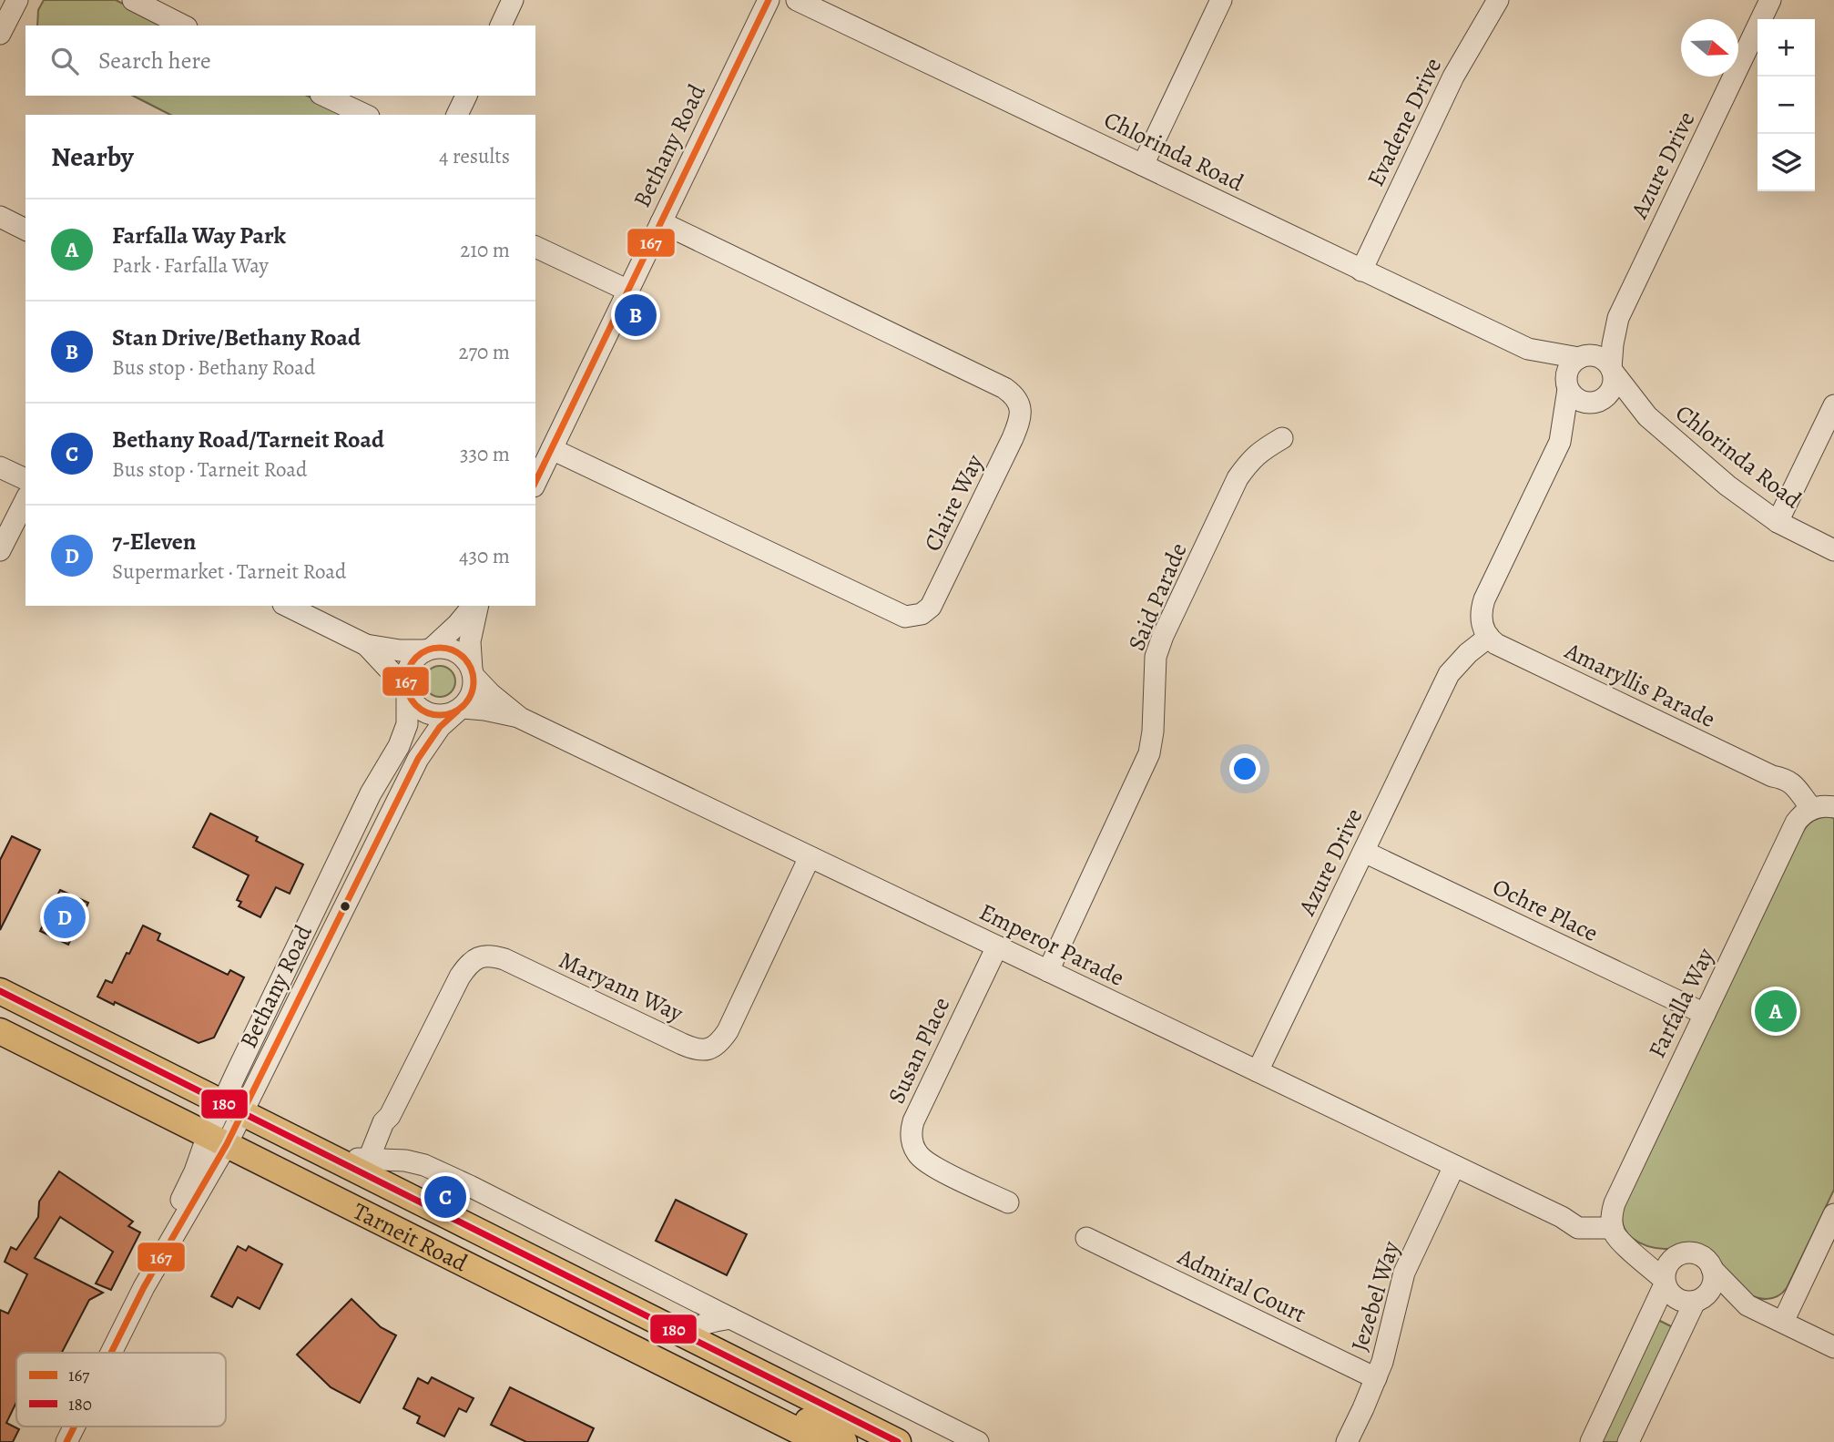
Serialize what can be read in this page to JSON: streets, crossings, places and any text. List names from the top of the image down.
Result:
{
  "streets": {
    "main road": ["Tarneit Road"],
    "street": [
      "Evadene Drive",
      "Bethany Road",
      "Chlorinda Road",
      "Azure Drive",
      "Claire Way",
      "Said Parade",
      "Amaryllis Parade",
      "Ochre Place",
      "Emperor Parade",
      "Maryann Way",
      "Farfalla Way",
      "Susan Place",
      "Admiral Court",
      "Jezebel Way"
    ]
  },
  "crossings": [
    ["Evadene Drive", "Chlorinda Road"],
    ["Bethany Road", "Claire Way"],
    ["Bethany Road", "Emperor Parade"],
    ["Bethany Road", "Tarneit Road"],
    ["Chlorinda Road", "Azure Drive"],
    ["Azure Drive", "Amaryllis Parade"],
    ["Azure Drive", "Ochre Place"],
    ["Azure Drive", "Emperor Parade"],
    ["Said Parade", "Emperor Parade"],
    ["Amaryllis Parade", "Farfalla Way"],
    ["Ochre Place", "Farfalla Way"],
    ["Emperor Parade", "Maryann Way"],
    ["Emperor Parade", "Farfalla Way"],
    ["Emperor Parade", "Susan Place"],
    ["Emperor Parade", "Jezebel Way"],
    ["Maryann Way", "Tarneit Road"],
    ["Admiral Court", "Jezebel Way"]
  ],
  "lines": ["transit line 167", "transit line 180"],
  "legend": ["167", "180"],
  "north": "right",
  "page": {
    "map_buttons": ["+", "−"],
    "search": "Search here",
    "heading": ["Nearby", "4 results"],
    "list": [
      {
        "mark": "A",
        "name": "Farfalla Way Park",
        "note": "Park · Farfalla Way",
        "value": "210 m"
      },
      {
        "mark": "B",
        "name": "Stan Drive/Bethany Road",
        "note": "Bus stop · Bethany Road",
        "value": "270 m"
      },
      {
        "mark": "C",
        "name": "Bethany Road/Tarneit Road",
        "note": "Bus stop · Tarneit Road",
        "value": "330 m"
      },
      {
        "mark": "D",
        "name": "7-Eleven",
        "note": "Supermarket · Tarneit Road",
        "value": "430 m"
      }
    ],
    "pins": [
      "B",
      "D",
      "A",
      "C"
    ]
  }
}
